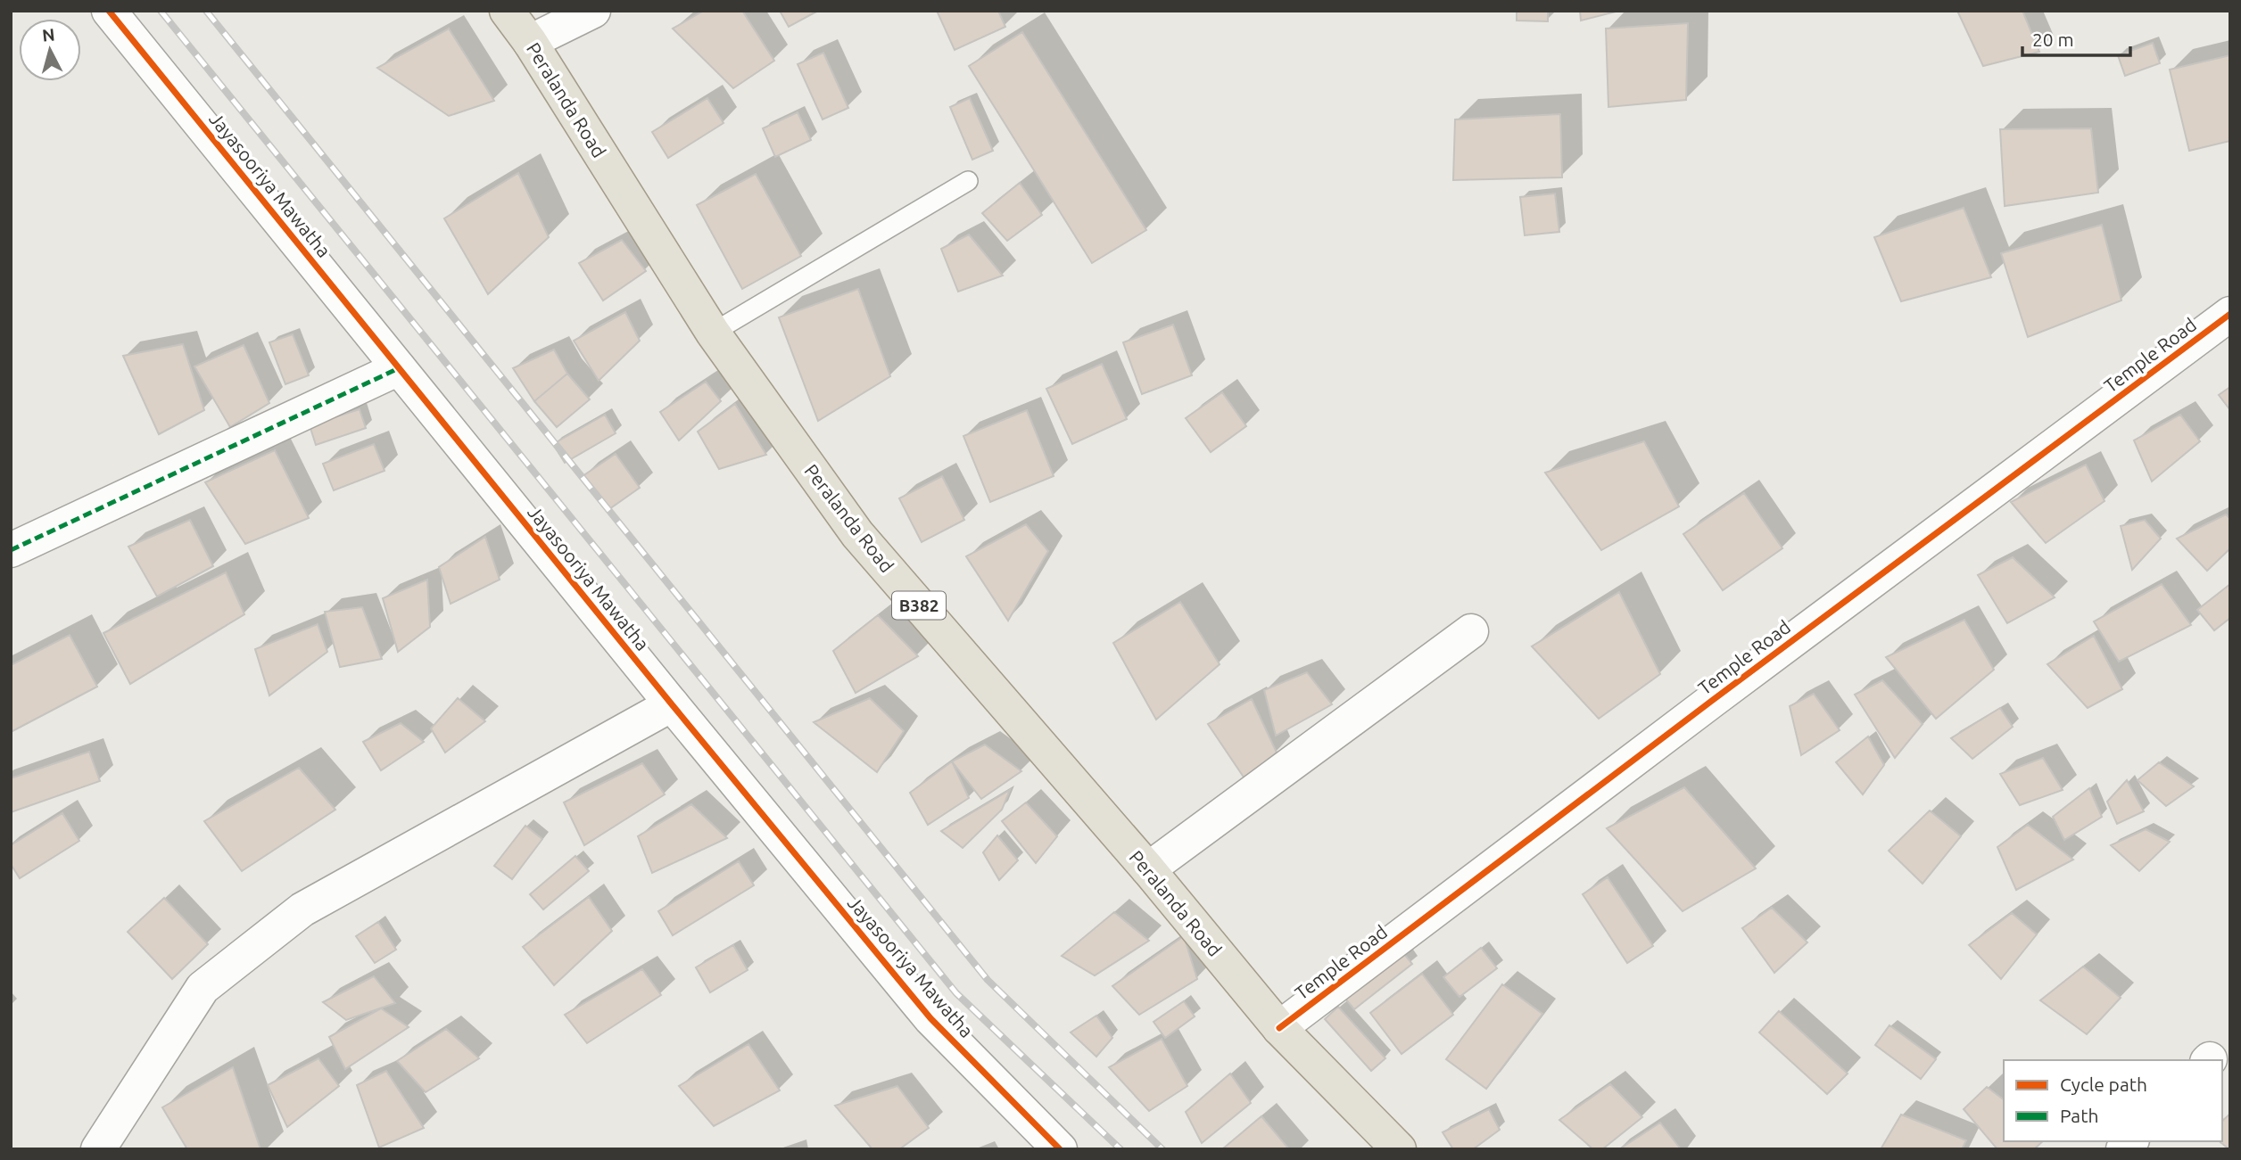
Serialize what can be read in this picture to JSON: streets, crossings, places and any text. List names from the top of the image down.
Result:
{
  "streets": {
    "main road": ["Peralanda Road", "B382"],
    "street": ["Jayasooriya Mawatha", "Temple Road"]
  },
  "crossings": [
    ["Peralanda Road", "Temple Road"]
  ],
  "legend": ["Cycle path", "Path"],
  "scale_bar": "20 m",
  "north": "top"
}
